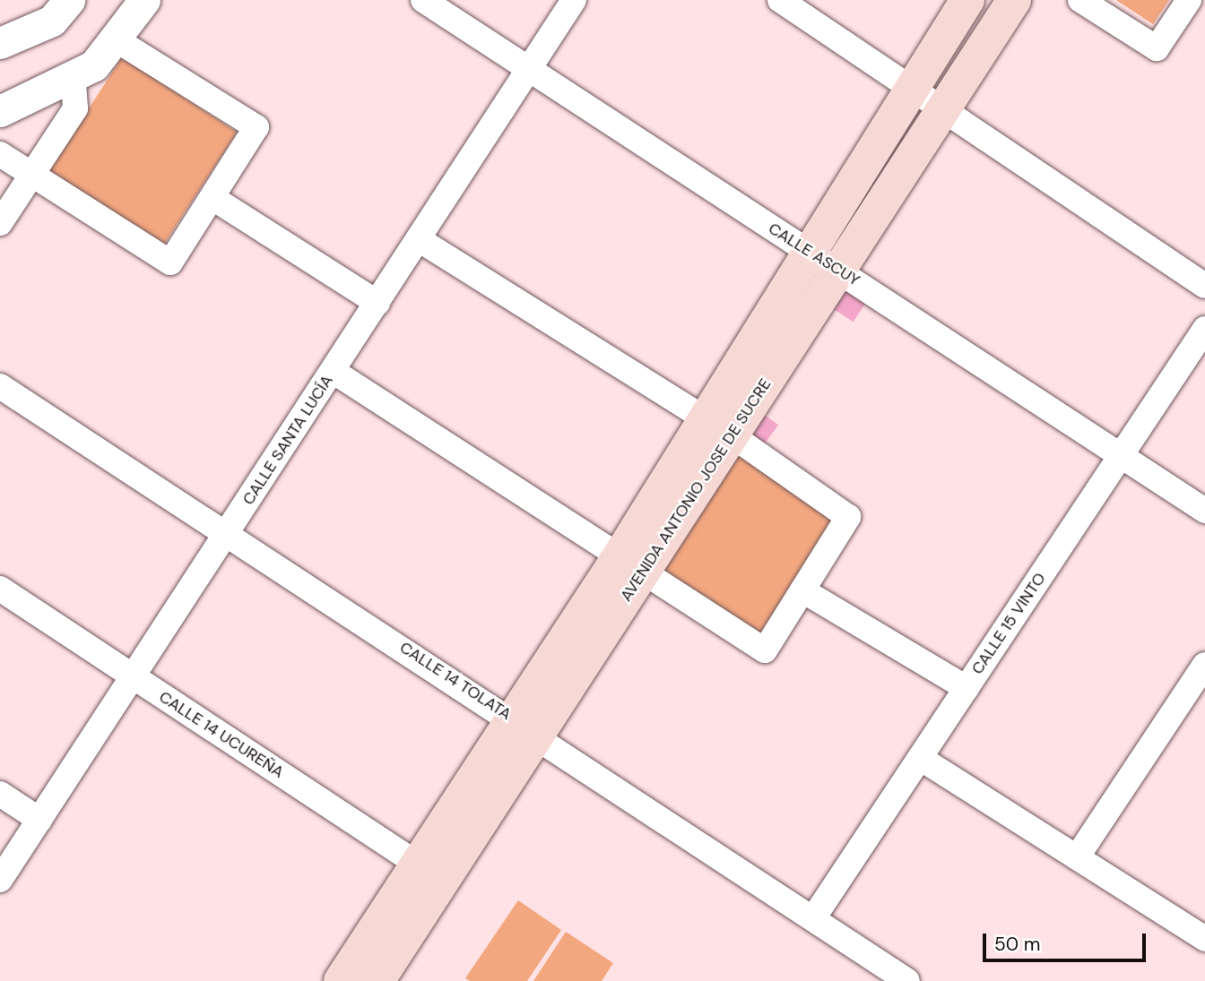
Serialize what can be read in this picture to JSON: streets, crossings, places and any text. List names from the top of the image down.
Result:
{
  "streets": {
    "main road": ["AVENIDA ANTONIO JOSE DE SUCRE"],
    "street": [
      "CALLE ASCUY",
      "CALLE SANTA LUCÍA",
      "CALLE 15 VINTO",
      "CALLE 14 TOLATA",
      "CALLE 14 UCUREÑA"
    ]
  },
  "crossings": [
    ["CALLE ASCUY", "CALLE SANTA LUCÍA"],
    ["CALLE ASCUY", "AVENIDA ANTONIO JOSE DE SUCRE"],
    ["CALLE ASCUY", "CALLE 15 VINTO"],
    ["CALLE SANTA LUCÍA", "CALLE 14 TOLATA"],
    ["CALLE SANTA LUCÍA", "CALLE 14 UCUREÑA"],
    ["AVENIDA ANTONIO JOSE DE SUCRE", "CALLE 14 TOLATA"],
    ["AVENIDA ANTONIO JOSE DE SUCRE", "CALLE 14 UCUREÑA"],
    ["CALLE 15 VINTO", "CALLE 14 TOLATA"]
  ],
  "scale_bar": "50 m"
}
